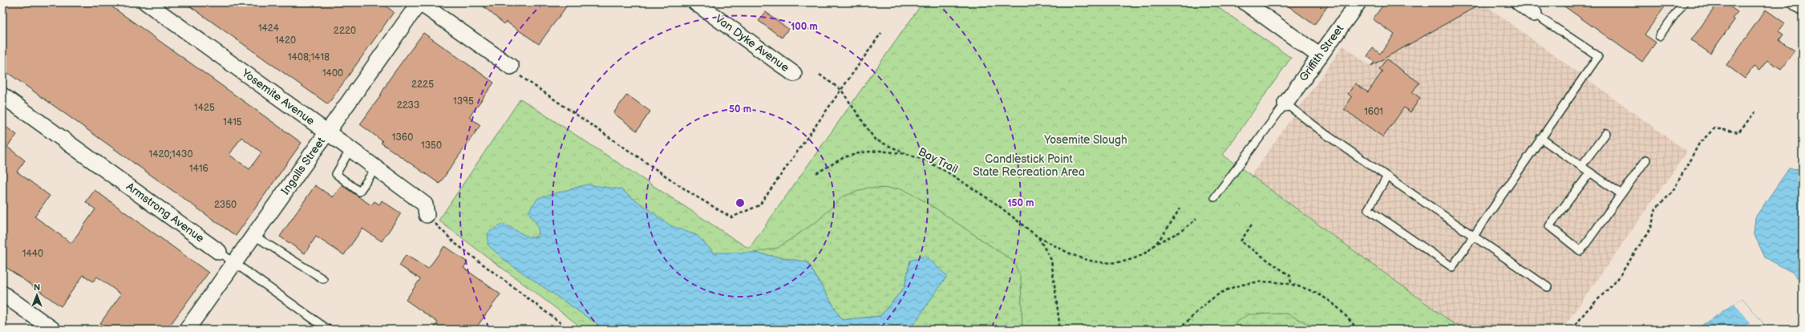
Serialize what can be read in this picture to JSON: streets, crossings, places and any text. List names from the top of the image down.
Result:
{
  "streets": {
    "street": [
      "Van Dyke Avenue",
      "Griffith Street",
      "Yosemite Avenue",
      "Ingalls Street",
      "Armstrong Avenue"
    ],
    "path": ["Bay Trail"]
  },
  "crossings": [
    ["Yosemite Avenue", "Ingalls Street"],
    ["Ingalls Street", "Armstrong Avenue"]
  ],
  "parks": ["Yosemite Slough", "Candlestick Point State Recreation Area"],
  "house_numbers": [
    "1424",
    "2220",
    "1420",
    "1408;1418",
    "1400",
    "2225",
    "1395",
    "2233",
    "1425",
    "1601",
    "1415",
    "1360",
    "1350",
    "1420;1430",
    "1416",
    "2350",
    "1440"
  ],
  "north": "top",
  "rings": ["100 m", "50 m", "150 m"]
}
